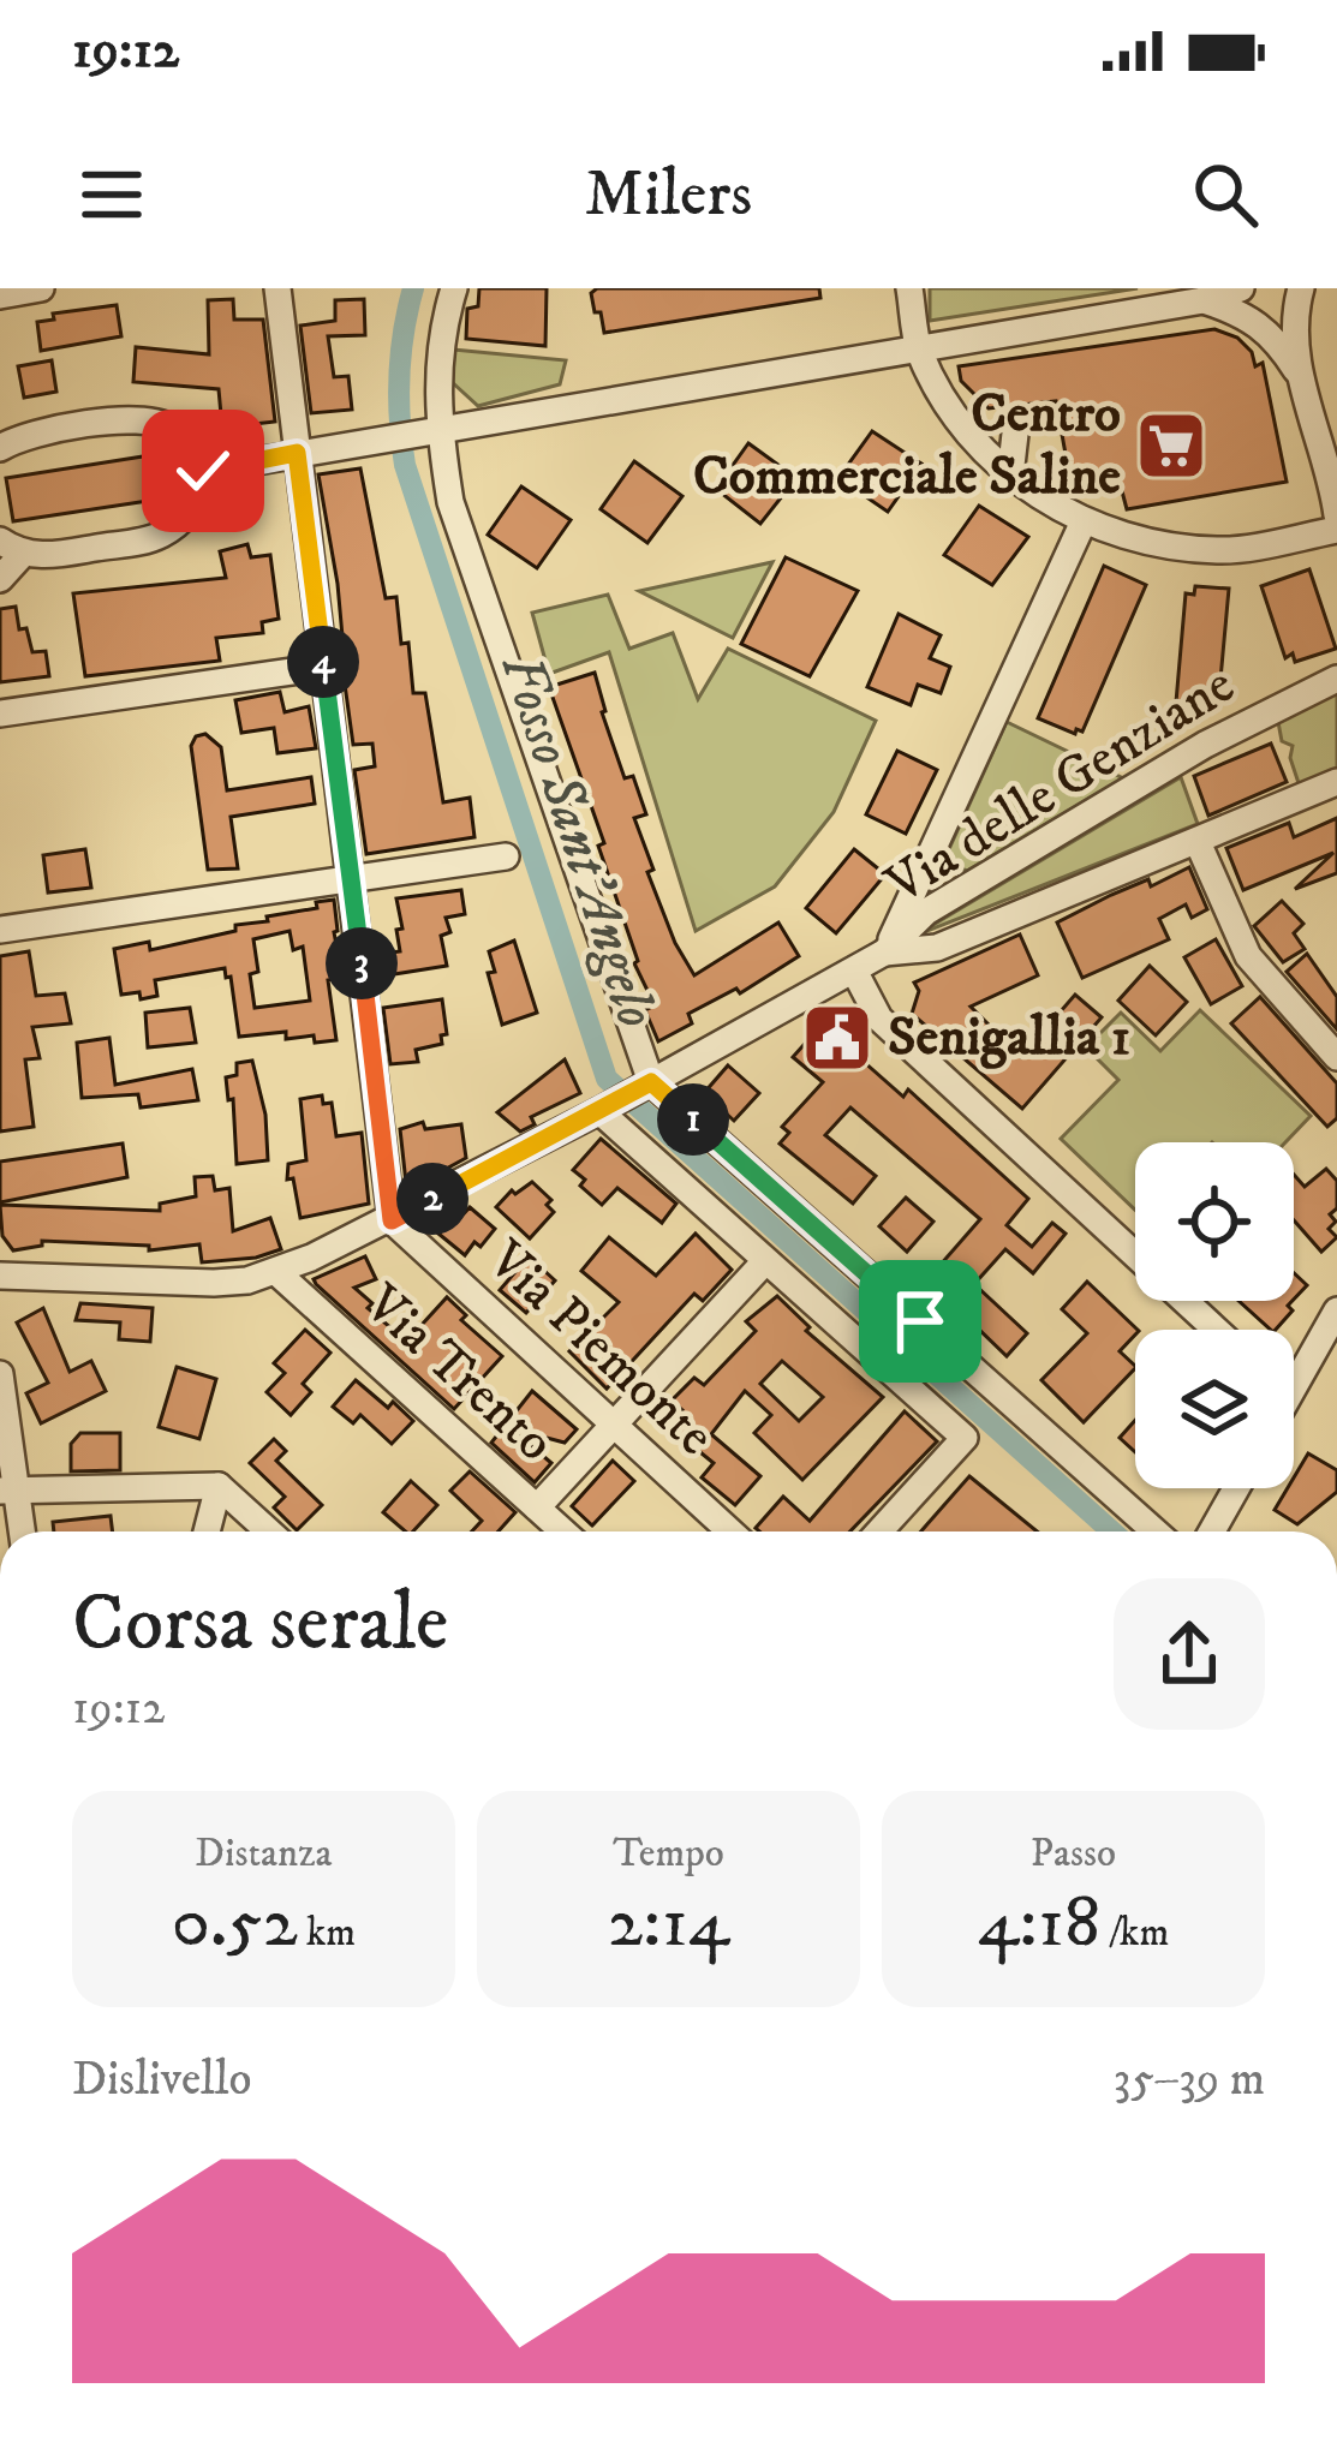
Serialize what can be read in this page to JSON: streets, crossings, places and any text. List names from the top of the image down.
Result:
{
  "streets": {
    "street": ["Via delle Genziane", "Via Piemonte", "Via Trento"]
  },
  "water": ["Fosso Sant'Angelo"],
  "places": {
    "supermarket": ["Centro Commerciale Saline"],
    "public building": ["Senigallia 1"]
  },
  "page": {
    "status": "19:12",
    "header": "Milers",
    "pins": [
      "4",
      "3",
      "1",
      "2"
    ],
    "heading": ["Corsa serale", "19:12"],
    "stats": [
      ["Distanza", "0.52 km"],
      ["Tempo", "2:14"],
      ["Passo", "4:18 /km"]
    ],
    "chart": ["Dislivello", "35–39 m"]
  }
}
